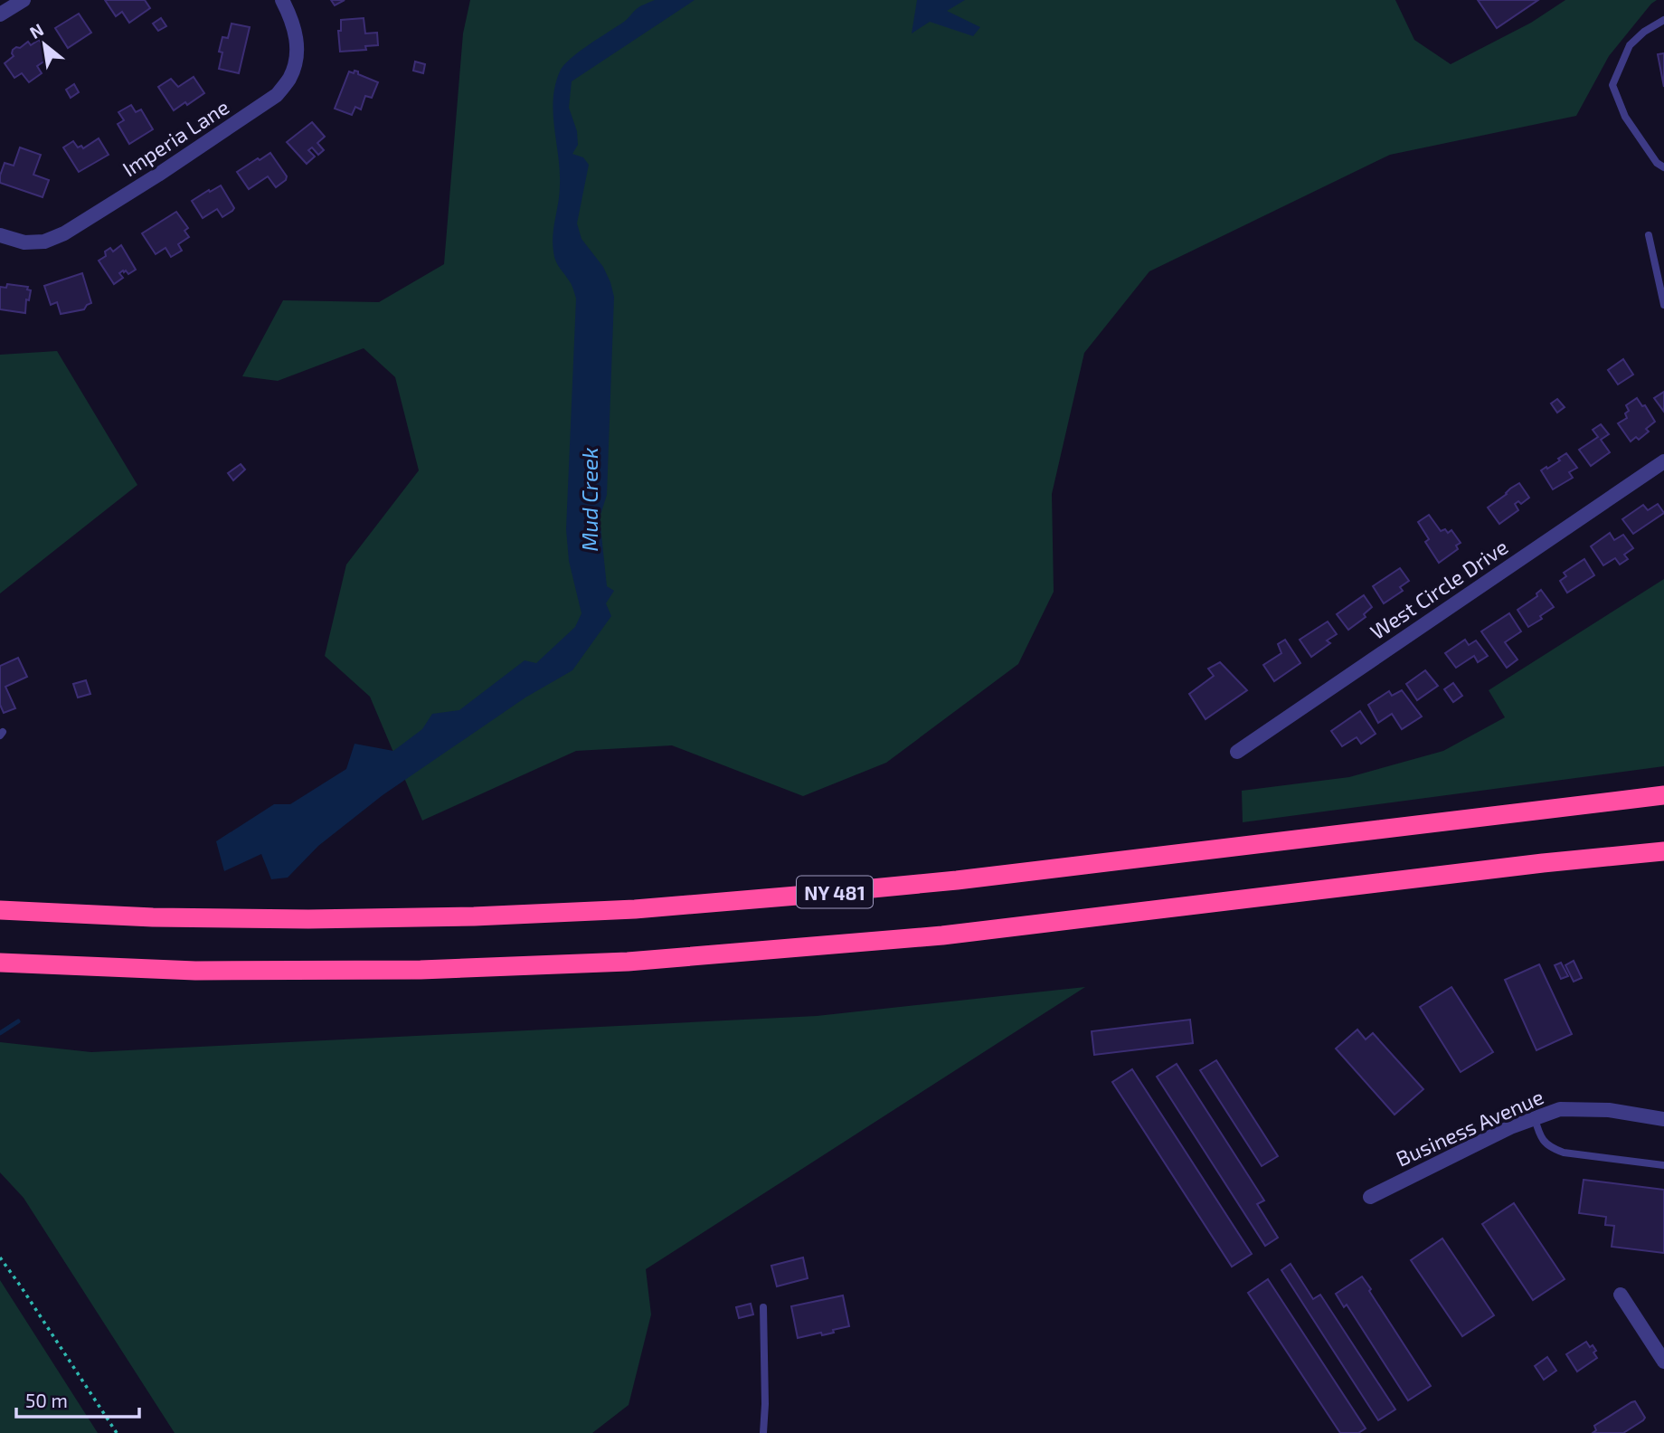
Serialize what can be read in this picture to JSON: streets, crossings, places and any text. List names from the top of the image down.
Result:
{
  "streets": {
    "highway": ["NY 481"],
    "street": ["Imperia Lane", "West Circle Drive", "Business Avenue"]
  },
  "water": ["Mud Creek"],
  "scale_bar": "50 m",
  "north": "top left"
}
